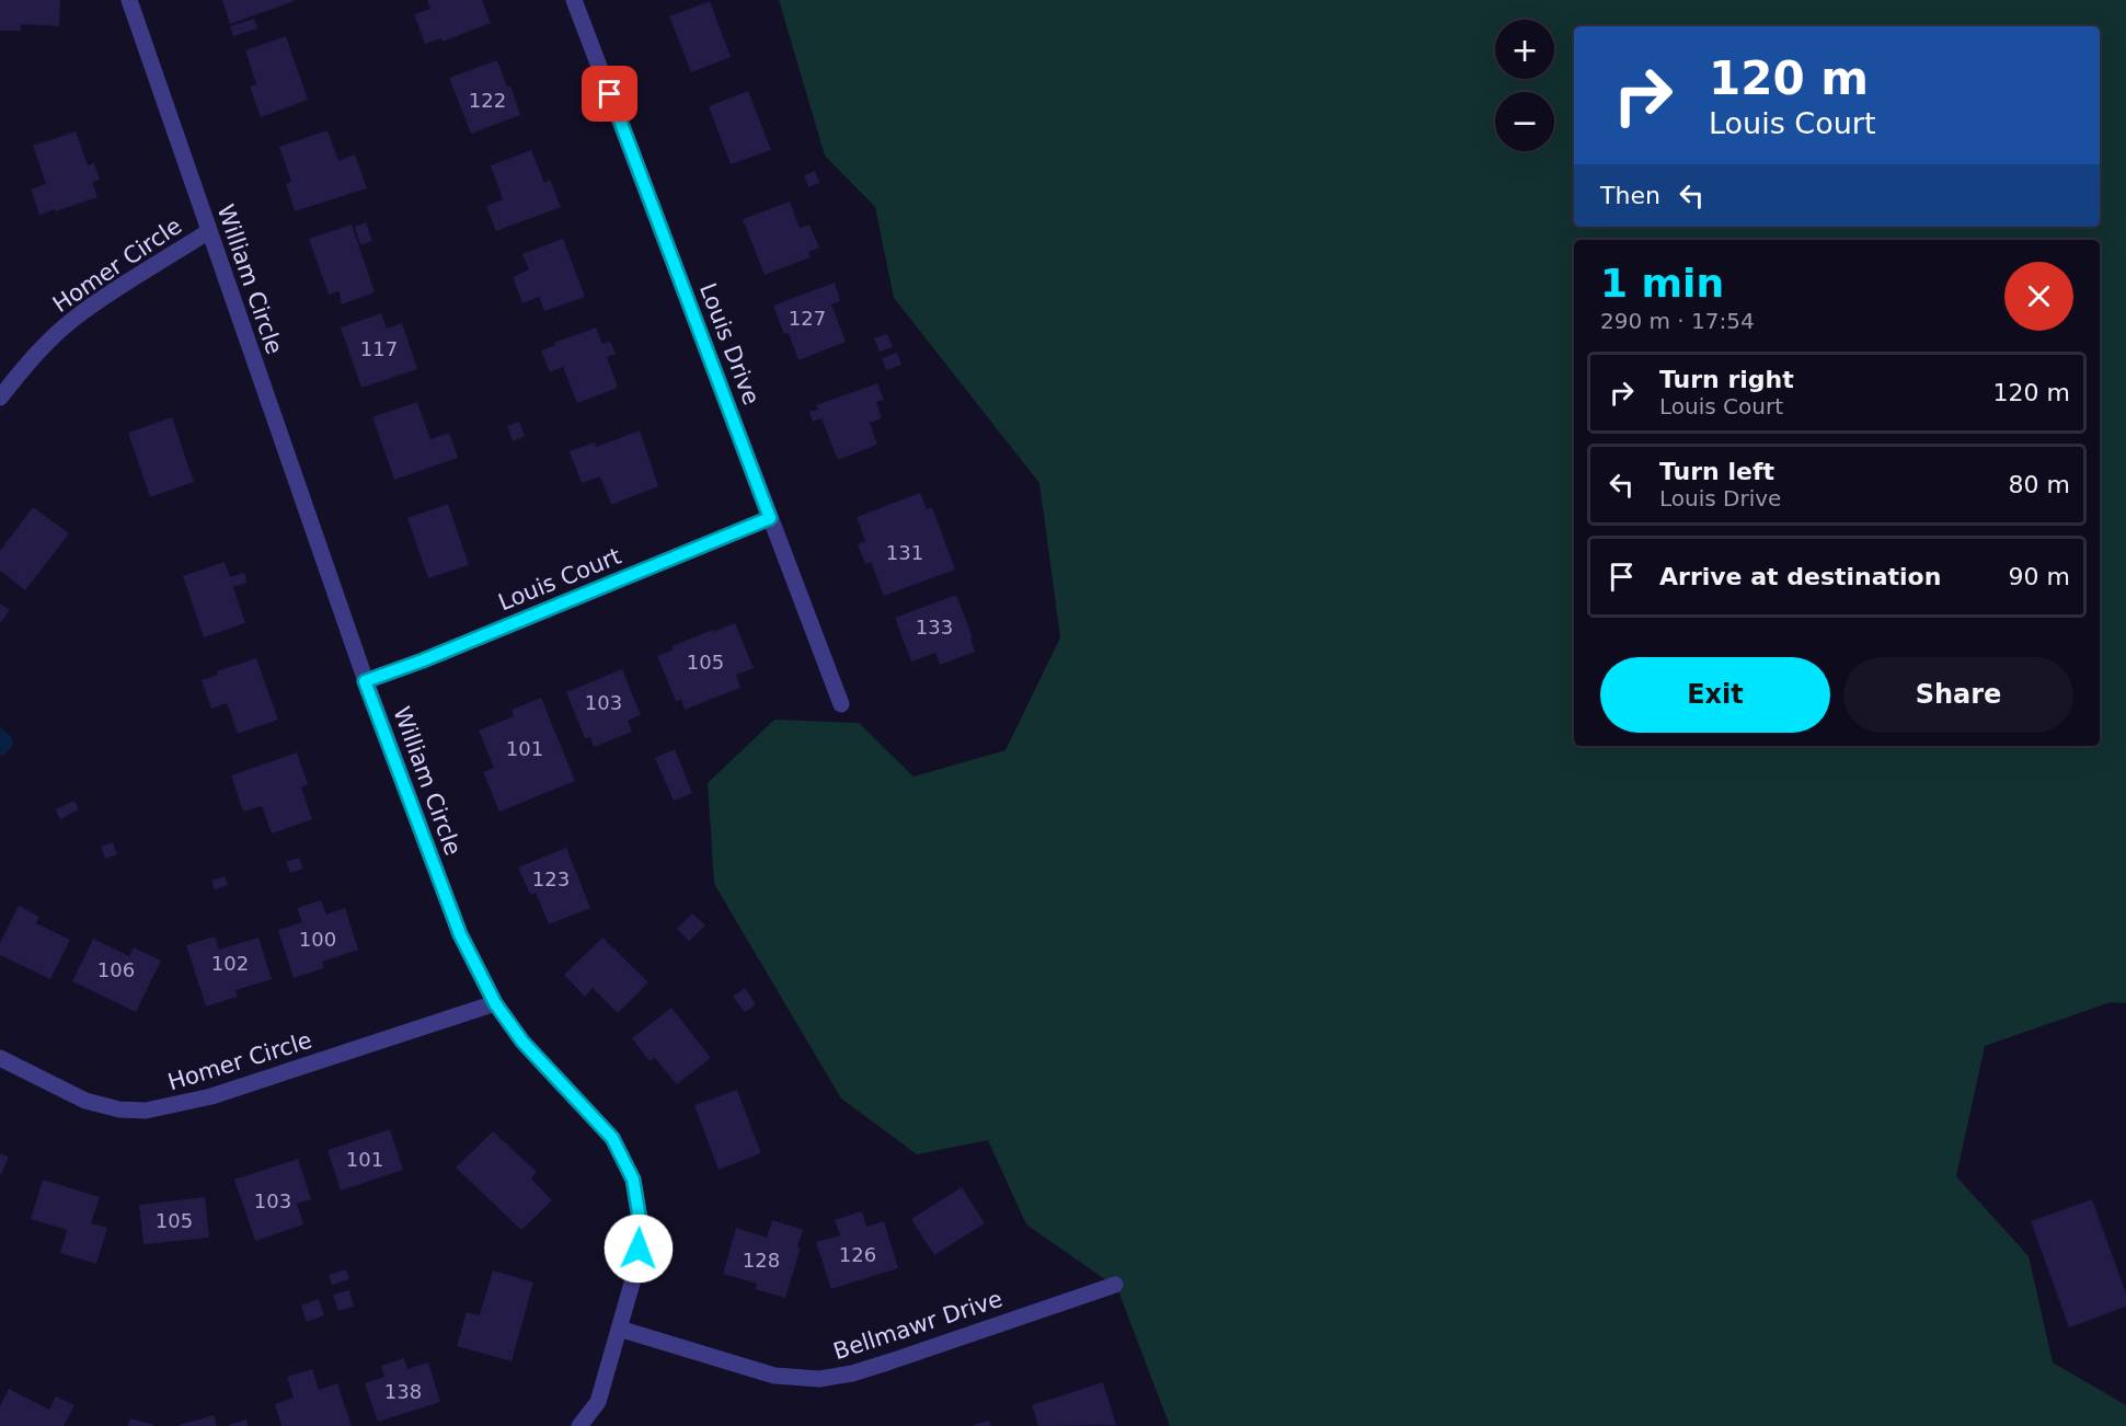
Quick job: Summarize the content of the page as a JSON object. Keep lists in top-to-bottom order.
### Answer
{
  "streets": {
    "street": [
      "Homer Circle",
      "William Circle",
      "Louis Drive",
      "Louis Court",
      "Bellmawr Drive"
    ]
  },
  "crossings": [
    ["Homer Circle", "William Circle"],
    ["William Circle", "Louis Court"],
    ["William Circle", "Bellmawr Drive"],
    ["Louis Drive", "Louis Court"]
  ],
  "house_numbers": [
    "122",
    "127",
    "117",
    "131",
    "133",
    "105",
    "103",
    "101",
    "123",
    "100",
    "102",
    "106",
    "101",
    "103",
    "105",
    "126",
    "128",
    "138"
  ],
  "page": {
    "map_buttons": ["+", "−"],
    "turn": ["120 m", "Louis Court"],
    "then": "Then",
    "heading": ["1 min", "290 m · 17:54"],
    "list": [
      {
        "name": "Turn right",
        "note": "Louis Court",
        "value": "120 m"
      },
      {
        "name": "Turn left",
        "note": "Louis Drive",
        "value": "80 m"
      },
      {
        "name": "Arrive at destination",
        "value": "90 m"
      }
    ],
    "buttons": ["Exit", "Share"]
  }
}
